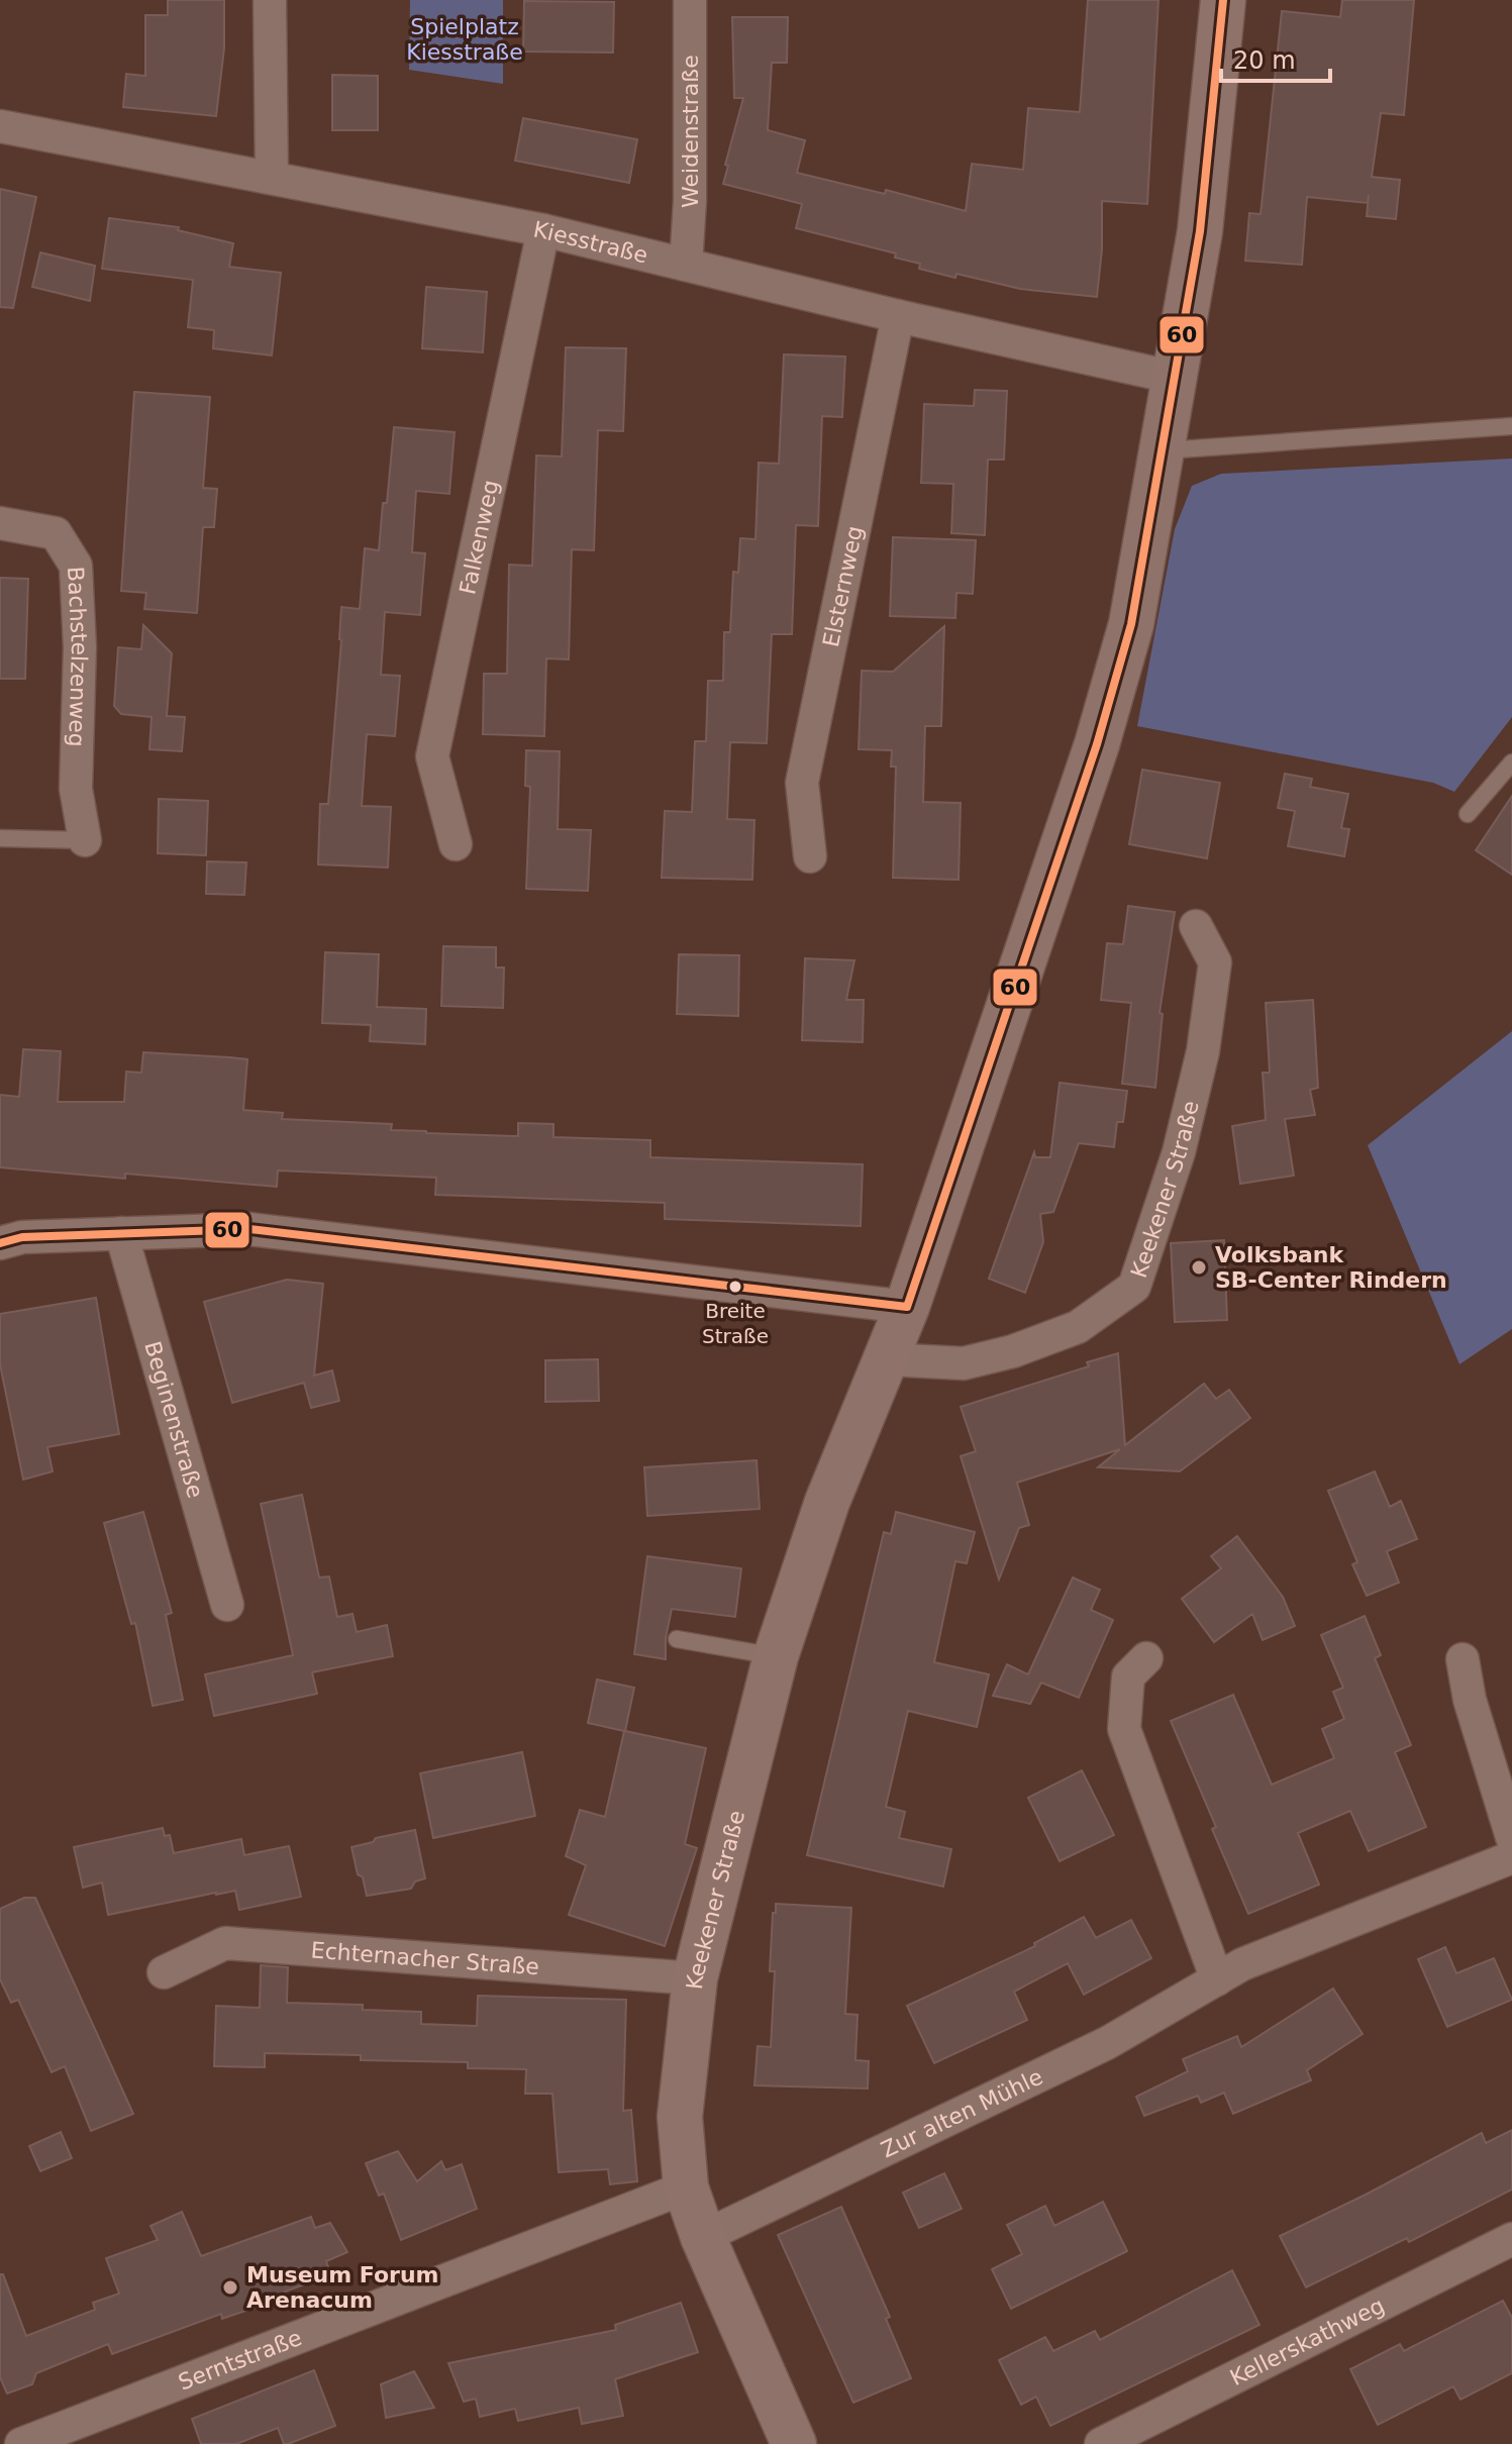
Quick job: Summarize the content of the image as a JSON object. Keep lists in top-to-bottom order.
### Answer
{
  "streets": {
    "main road": ["Keekener Straße"],
    "street": [
      "Weidenstraße",
      "Kiesstraße",
      "Falkenweg",
      "Elsternweg",
      "Bachstelzenweg",
      "Beginenstraße",
      "Echternacher Straße",
      "Zur alten Mühle",
      "Kellerskathweg",
      "Serntstraße"
    ]
  },
  "crossings": [
    ["Weidenstraße", "Kiesstraße"],
    ["Kiesstraße", "Falkenweg"],
    ["Kiesstraße", "Elsternweg"],
    ["Kiesstraße", "Keekener Straße"],
    ["Keekener Straße", "Echternacher Straße"],
    ["Keekener Straße", "Zur alten Mühle"],
    ["Keekener Straße", "Serntstraße"]
  ],
  "parks": ["Spielplatz Kiesstraße"],
  "places": ["Volksbank SB-Center Rindern", "Breite Straße", "Museum Forum Arenacum"],
  "lines": ["transit line 60"],
  "scale_bar": "20 m"
}
